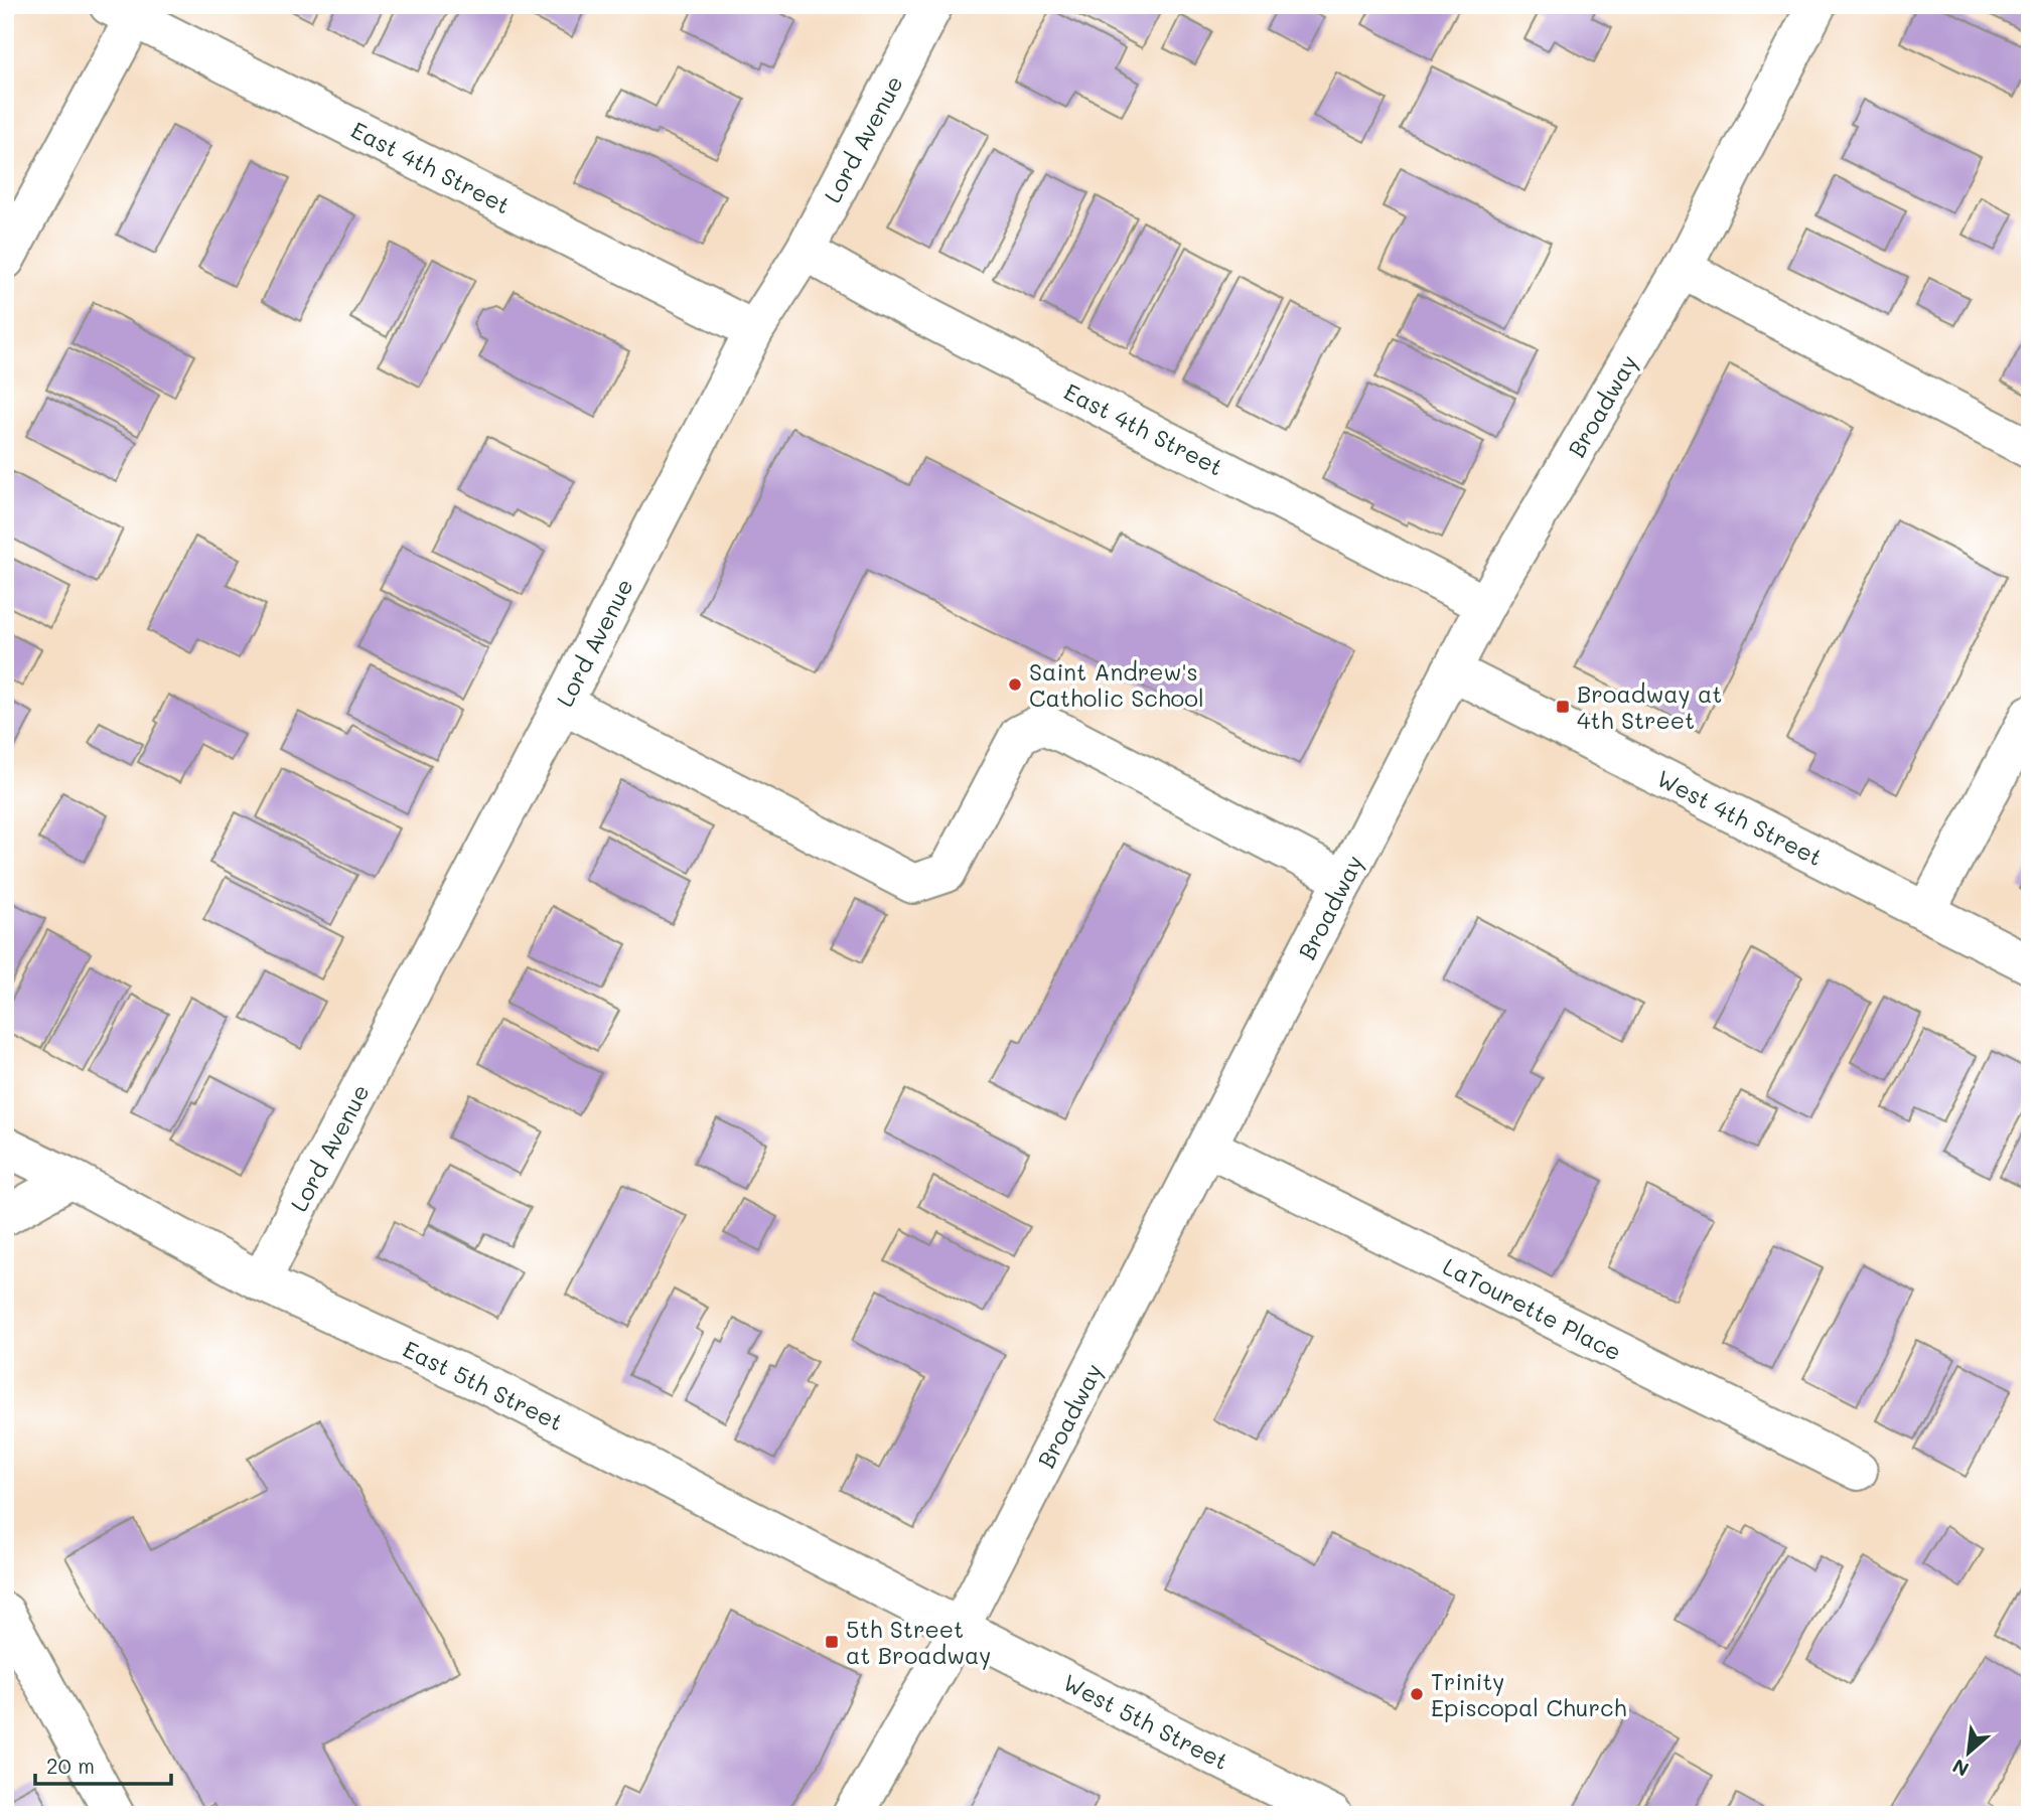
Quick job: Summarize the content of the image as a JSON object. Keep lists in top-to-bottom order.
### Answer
{
  "streets": {
    "street": [
      "Lord Avenue",
      "East 4th Street",
      "Broadway",
      "West 4th Street",
      "LaTourette Place",
      "East 5th Street",
      "West 5th Street"
    ]
  },
  "crossings": [
    ["Lord Avenue", "East 4th Street"],
    ["Lord Avenue", "East 5th Street"],
    ["East 4th Street", "Broadway"],
    ["Broadway", "West 4th Street"],
    ["Broadway", "LaTourette Place"],
    ["Broadway", "East 5th Street"],
    ["Broadway", "West 5th Street"],
    ["East 5th Street", "West 5th Street"]
  ],
  "places": {
    "other": ["Saint Andrew's Catholic School", "Trinity Episcopal Church"],
    "transit": ["Broadway at 4th Street", "5th Street at Broadway"]
  },
  "scale_bar": "20 m",
  "north": "bottom left"
}
